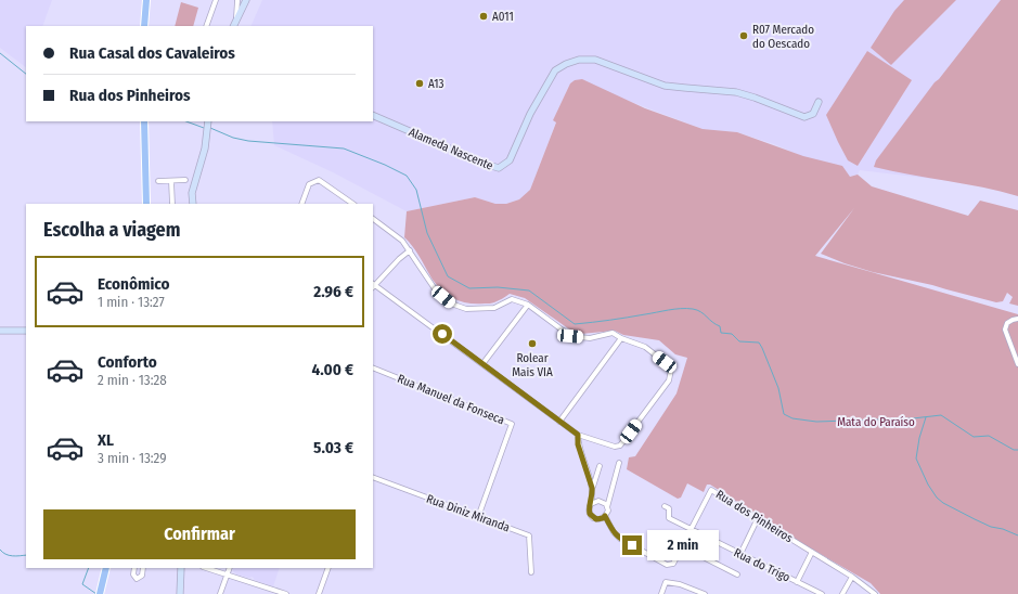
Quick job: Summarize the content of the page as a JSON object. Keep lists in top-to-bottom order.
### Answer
{
  "streets": {
    "street": [
      "Alameda Nascente",
      "Rua Manuel da Fonseca",
      "Rua Diniz Miranda",
      "Rua dos Pinheiros",
      "Rua do Trigo"
    ]
  },
  "crossings": [
    ["Rua Manuel da Fonseca", "Rua Diniz Miranda"],
    ["Rua dos Pinheiros", "Rua do Trigo"]
  ],
  "parks": ["Mata do Paraíso"],
  "places": [
    "A011",
    "R07 Mercado do Oescado",
    "A13",
    "Rolear Mais VIA"
  ],
  "page": {
    "banner": ["Rua Casal dos Cavaleiros", "Rua dos Pinheiros"],
    "heading": "Escolha a viagem",
    "list": [
      {
        "name": "Econômico",
        "note": "1 min · 13:27",
        "value": "2.96 €"
      },
      {
        "name": "Conforto",
        "note": "2 min · 13:28",
        "value": "4.00 €"
      },
      {
        "name": "XL",
        "note": "3 min · 13:29",
        "value": "5.03 €"
      }
    ],
    "buttons": "Confirmar",
    "bubble": "2 min"
  }
}
